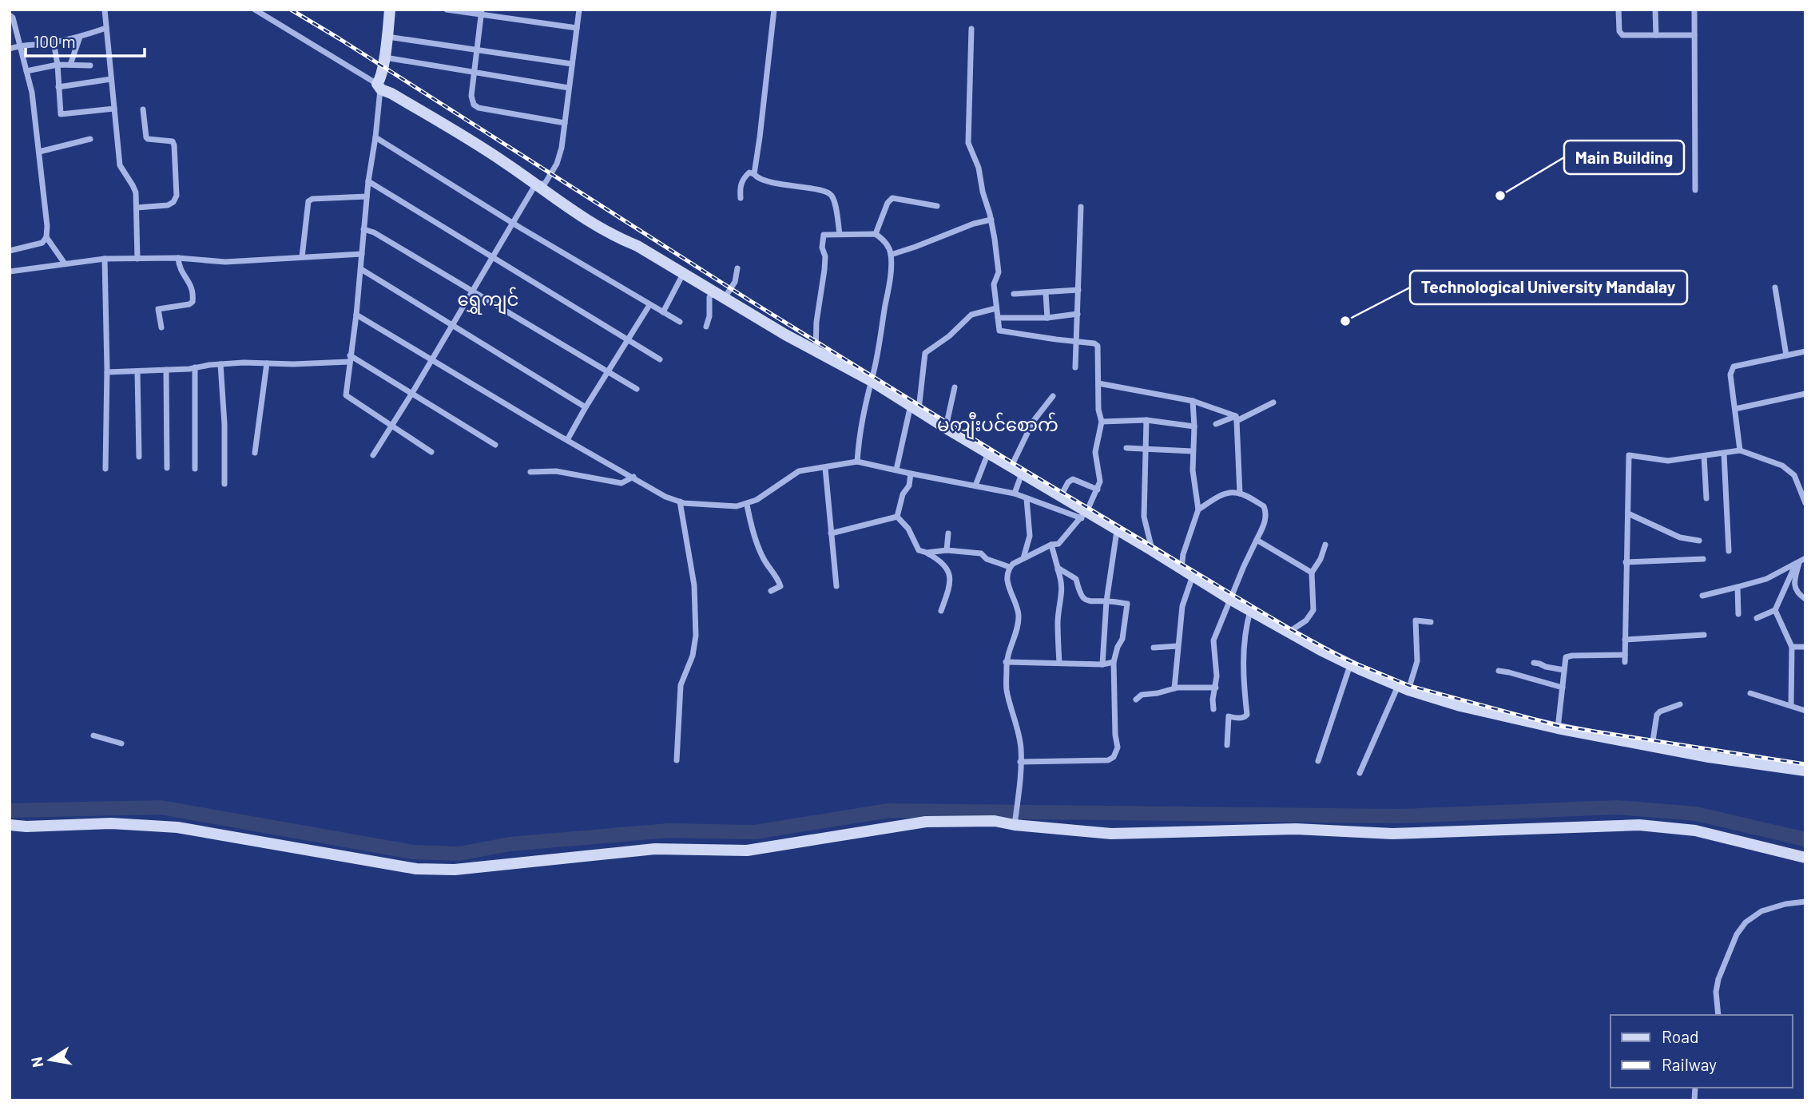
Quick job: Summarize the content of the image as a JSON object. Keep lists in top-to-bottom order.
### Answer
{
  "districts": ["ရွှေကျင်", "မကျီးပင်စောက်"],
  "places": ["Main Building", "Technological University Mandalay"],
  "legend": ["Road", "Railway"],
  "scale_bar": "100 m",
  "north": "left"
}
